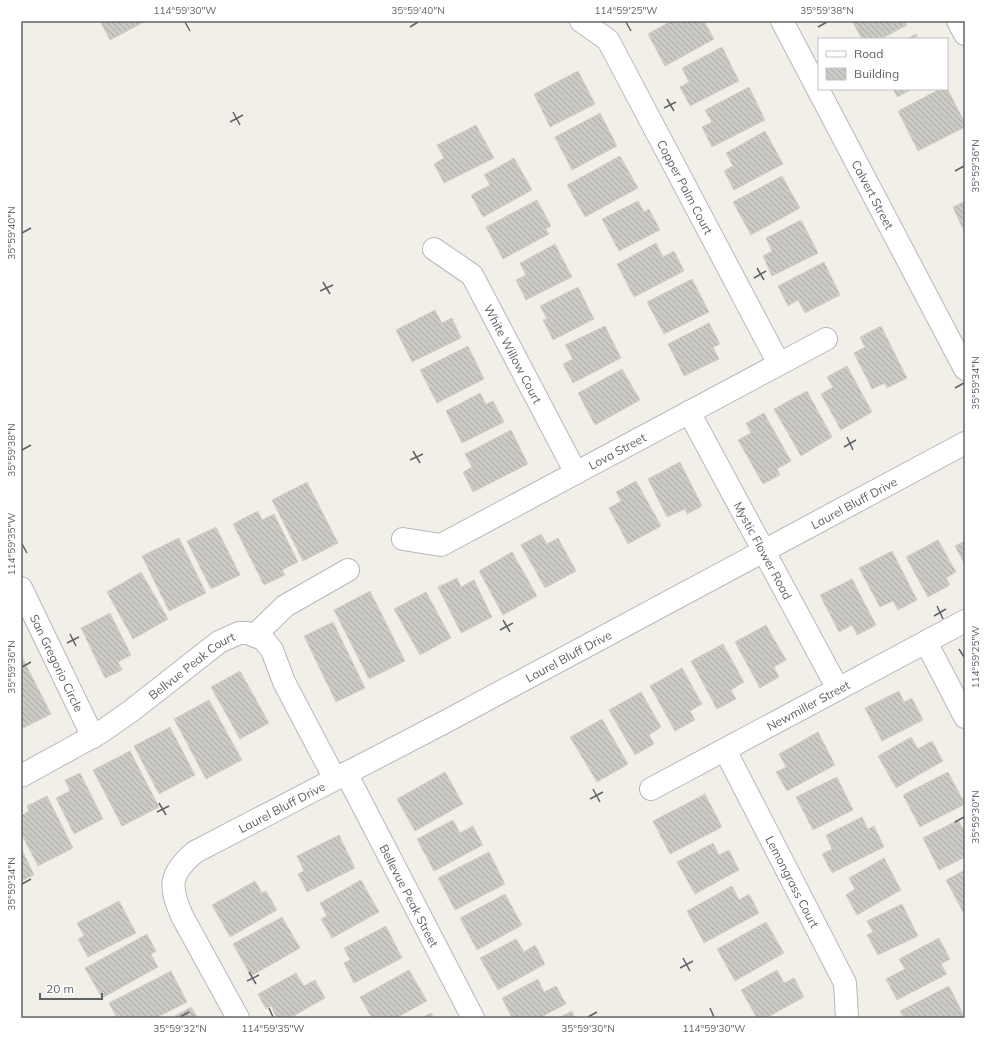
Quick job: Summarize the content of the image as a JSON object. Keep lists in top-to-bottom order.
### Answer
{
  "streets": {
    "street": [
      "Copper Palm Court",
      "Calvert Street",
      "White Willow Court",
      "Lova Street",
      "Laurel Bluff Drive",
      "Mystic Flower Road",
      "San Gregorio Circle",
      "Bellvue Peak Court",
      "Newmiller Street",
      "Lemongrass Court",
      "Bellevue Peak Street"
    ]
  },
  "crossings": [
    ["Copper Palm Court", "Lova Street"],
    ["White Willow Court", "Lova Street"],
    ["Lova Street", "Mystic Flower Road"],
    ["Laurel Bluff Drive", "Mystic Flower Road"],
    ["Laurel Bluff Drive", "Bellvue Peak Court"],
    ["Laurel Bluff Drive", "Bellevue Peak Street"],
    ["Mystic Flower Road", "Newmiller Street"],
    ["San Gregorio Circle", "Bellvue Peak Court"],
    ["Bellvue Peak Court", "Bellevue Peak Street"],
    ["Newmiller Street", "Lemongrass Court"]
  ],
  "legend": ["Road", "Building"],
  "scale_bar": "20 m",
  "coordinates": [
    "114°59'30\"W",
    "35°59'40\"N",
    "114°59'25\"W",
    "35°59'38\"N",
    "35°59'36\"N",
    "35°59'34\"N",
    "114°59'35\"W",
    "35°59'30\"N",
    "35°59'32\"N"
  ]
}
